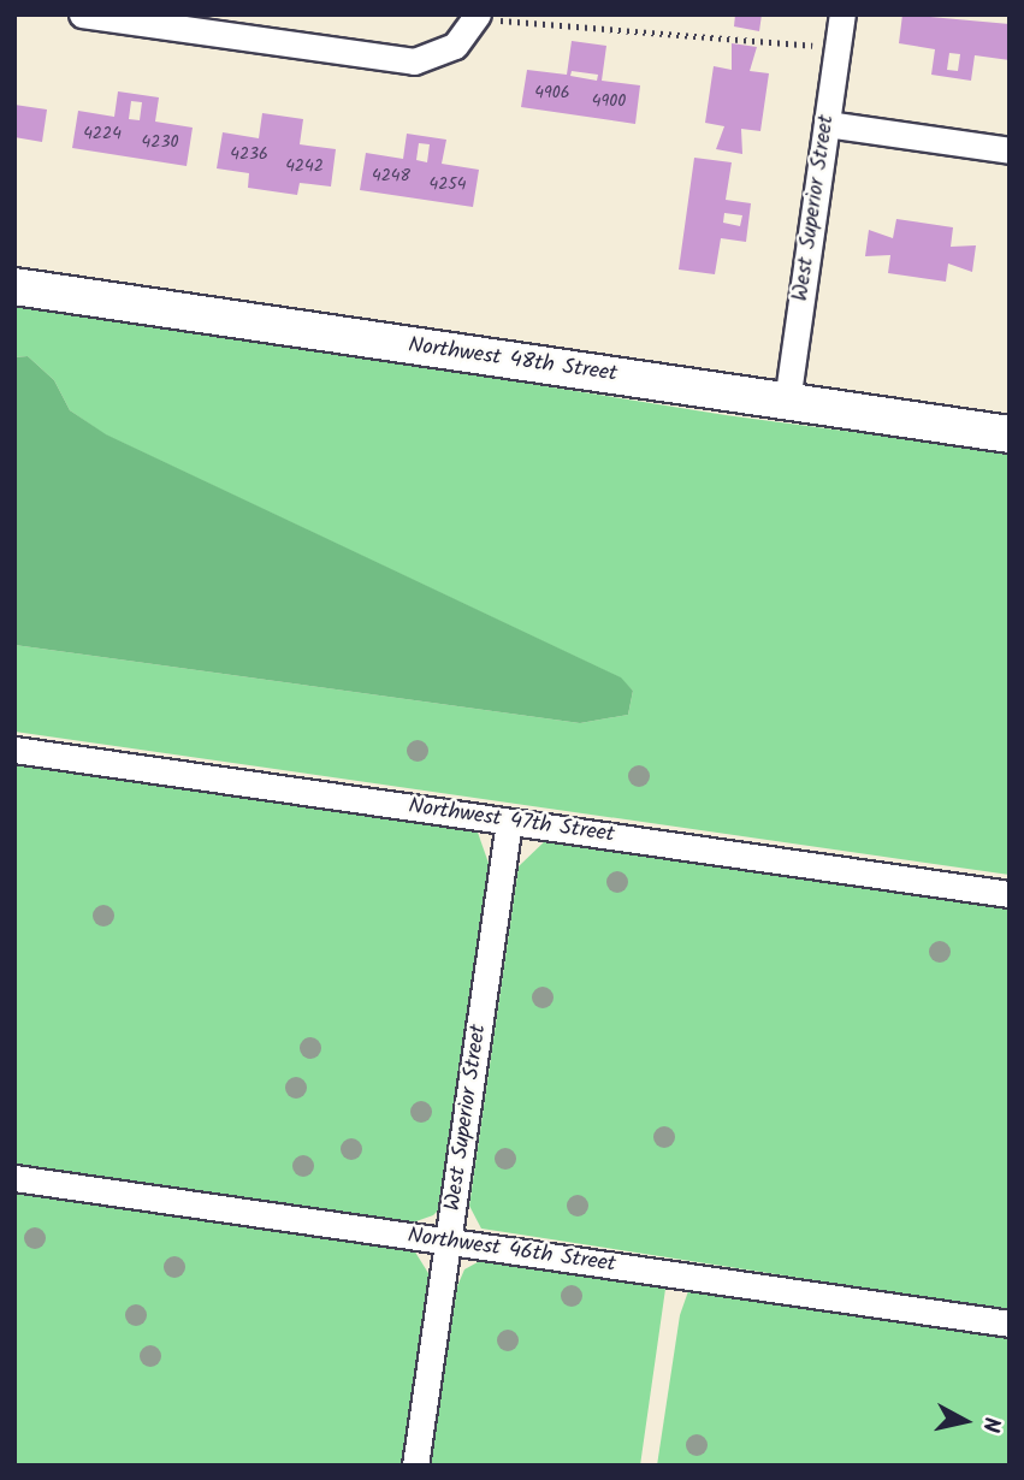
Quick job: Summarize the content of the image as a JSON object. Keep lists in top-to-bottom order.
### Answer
{
  "streets": {
    "main road": ["Northwest 48th Street"],
    "street": ["West Superior Street", "Northwest 47th Street", "Northwest 46th Street"]
  },
  "crossings": [
    ["West Superior Street", "Northwest 48th Street"],
    ["West Superior Street", "Northwest 47th Street"],
    ["West Superior Street", "Northwest 46th Street"]
  ],
  "house_numbers": [
    "4906",
    "4900",
    "4224",
    "4230",
    "4236",
    "4242",
    "4248",
    "4254"
  ],
  "north": "right"
}
